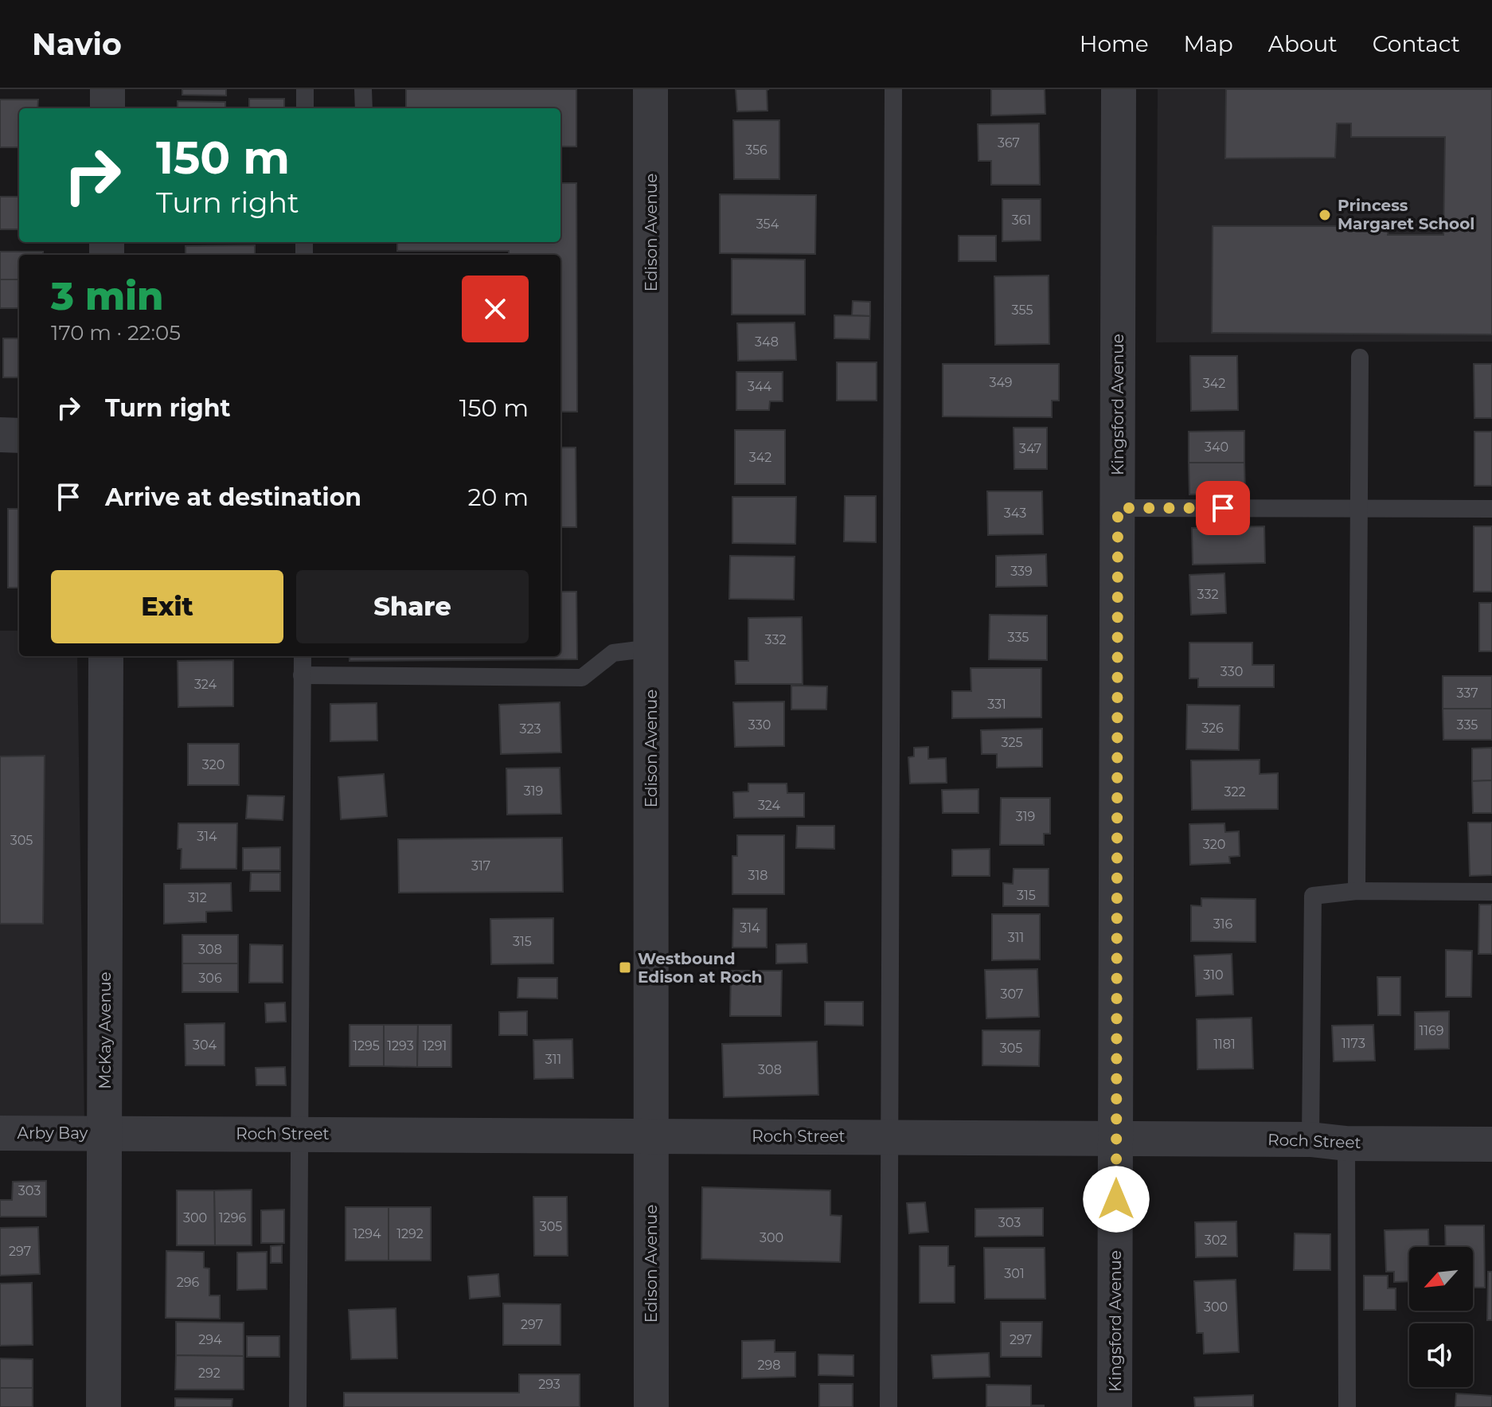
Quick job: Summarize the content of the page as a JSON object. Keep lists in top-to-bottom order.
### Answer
{
  "streets": {
    "street": [
      "Edison Avenue",
      "Kingsford Avenue",
      "McKay Avenue",
      "Arby Bay",
      "Roch Street"
    ]
  },
  "crossings": [
    ["Edison Avenue", "Roch Street"],
    ["Kingsford Avenue", "Roch Street"],
    ["McKay Avenue", "Arby Bay"],
    ["McKay Avenue", "Roch Street"],
    ["Arby Bay", "Roch Street"]
  ],
  "places": {
    "other": ["Princess Margaret School"],
    "transit": ["Westbound Edison at Roch"]
  },
  "house_numbers": [
    "367",
    "356",
    "361",
    "354",
    "355",
    "348",
    "349",
    "342",
    "344",
    "340",
    "347",
    "342",
    "343",
    "339",
    "332",
    "335",
    "332",
    "330",
    "324",
    "337",
    "331",
    "330",
    "335",
    "326",
    "323",
    "325",
    "320",
    "319",
    "322",
    "324",
    "319",
    "314",
    "305",
    "320",
    "317",
    "318",
    "315",
    "312",
    "316",
    "314",
    "311",
    "315",
    "308",
    "310",
    "306",
    "307",
    "1169",
    "1173",
    "1181",
    "304",
    "1295",
    "1293",
    "1291",
    "305",
    "311",
    "308",
    "303",
    "300",
    "1296",
    "303",
    "305",
    "1294",
    "1292",
    "300",
    "302",
    "297",
    "301",
    "296",
    "300",
    "297",
    "294",
    "297",
    "298",
    "292",
    "293"
  ],
  "north": "bottom left",
  "page": {
    "header": "Navio",
    "nav": [
      "Home",
      "Map",
      "About",
      "Contact"
    ],
    "turn": ["150 m", "Turn right"],
    "heading": ["3 min", "170 m · 22:05"],
    "list": [
      {
        "name": "Turn right",
        "value": "150 m"
      },
      {
        "name": "Arrive at destination",
        "value": "20 m"
      }
    ],
    "buttons": ["Exit", "Share"]
  }
}
